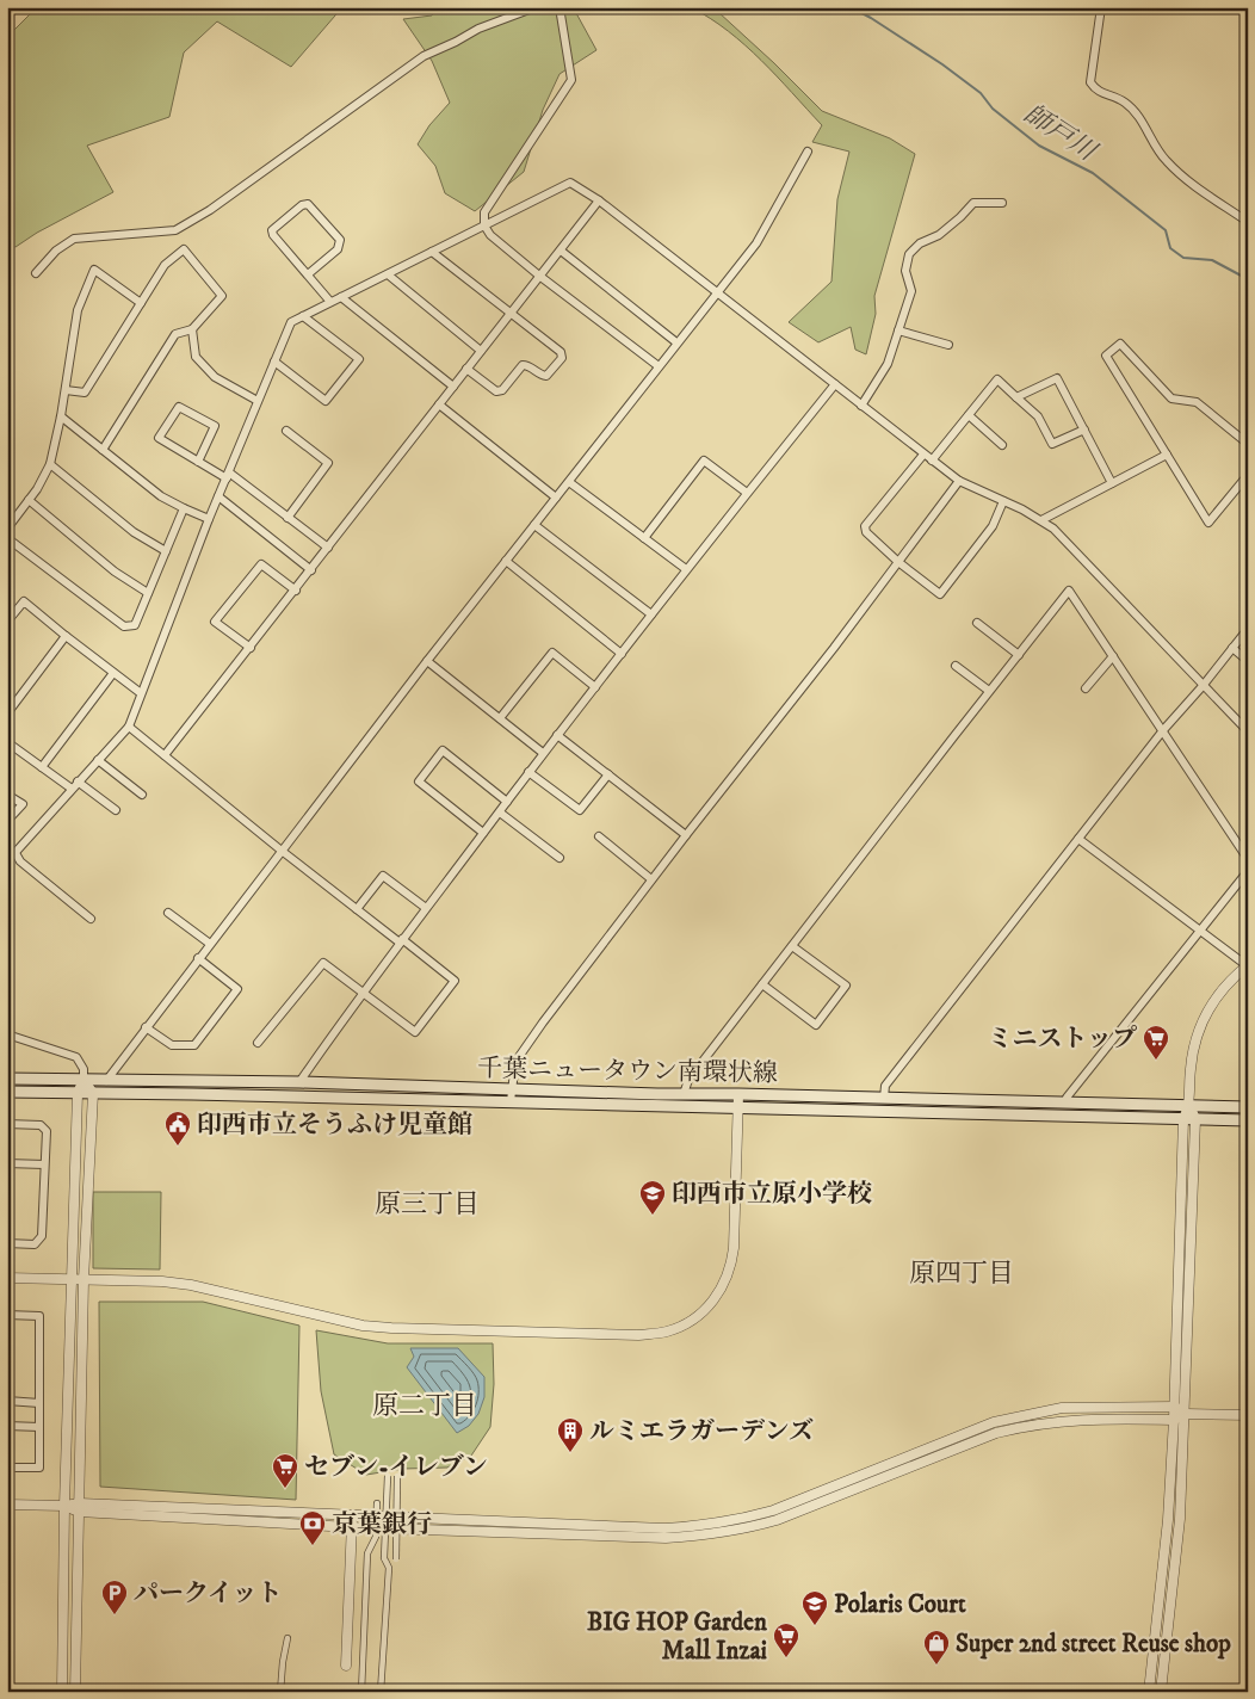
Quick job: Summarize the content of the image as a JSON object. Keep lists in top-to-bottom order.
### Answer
{
  "streets": {
    "main road": ["千葉ニュータウン南環状線"]
  },
  "districts": ["原三丁目", "原四丁目", "原二丁目"],
  "water": ["師戸川"],
  "places": {
    "supermarket": ["ミニストップ", "セブン-イレブン", "BIG HOP Garden Mall Inzai"],
    "public building": ["印西市立そうふけ児童館"],
    "school or university": ["印西市立原小学校", "Polaris Court"],
    "building": ["ルミエラガーデンズ"],
    "bank": ["京葉銀行"],
    "parking": ["パークイット"],
    "shop": ["Super 2nd street Reuse shop"]
  }
}
